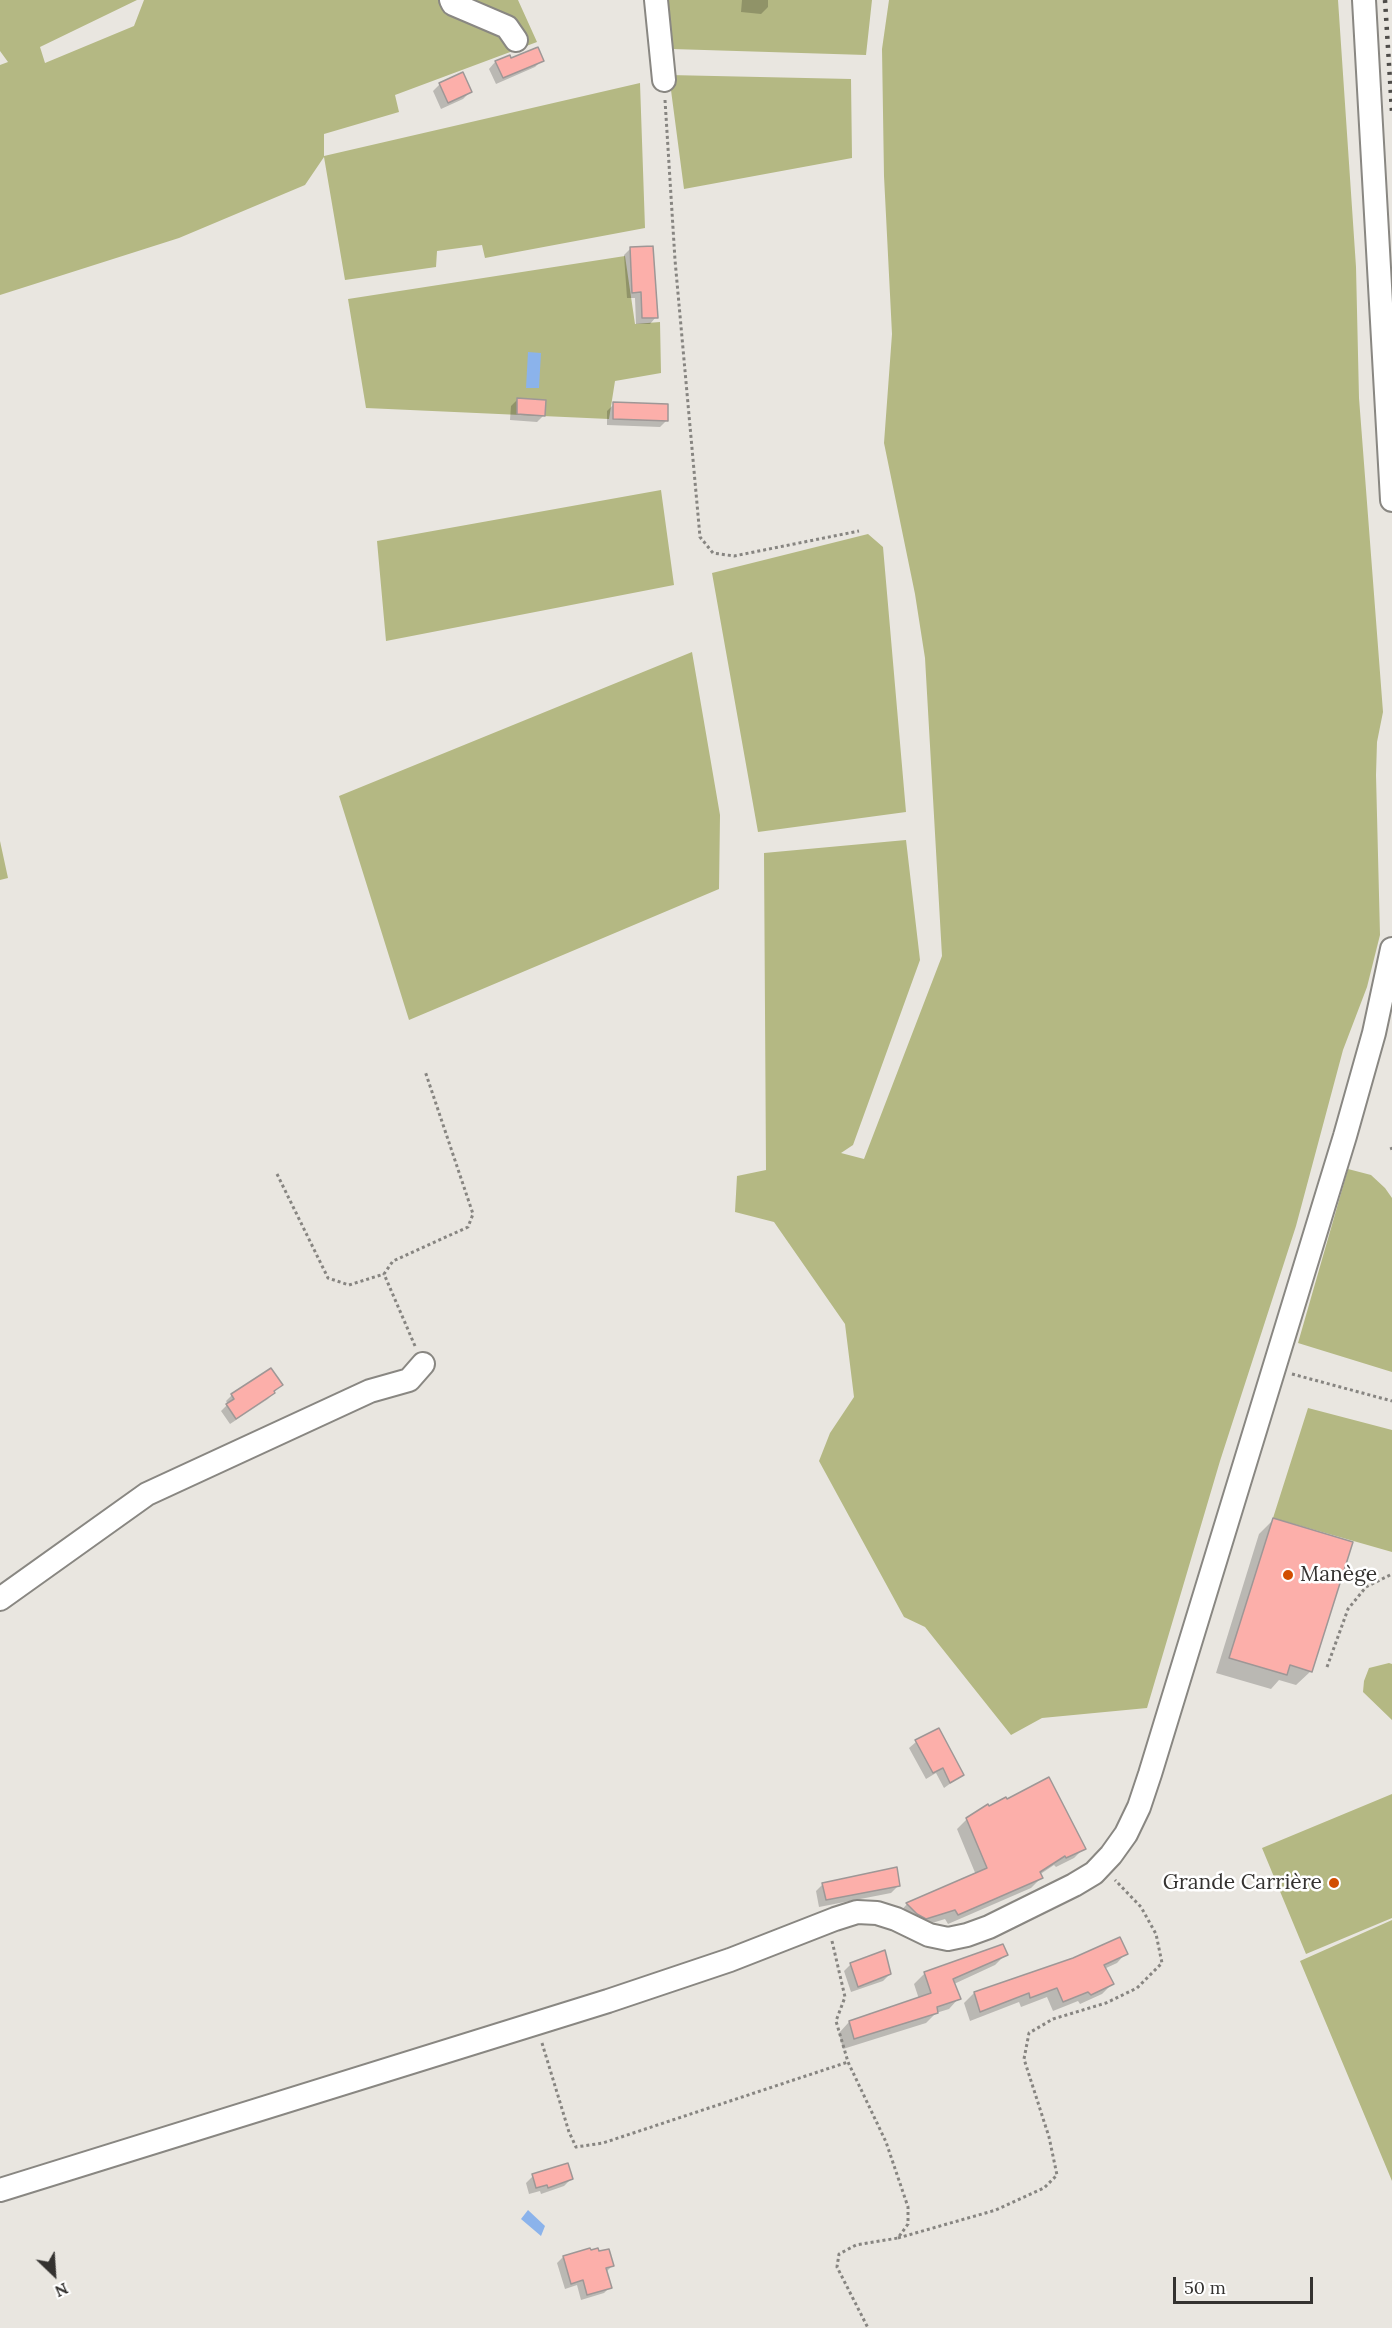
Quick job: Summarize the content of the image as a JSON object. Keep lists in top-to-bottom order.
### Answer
{
  "places": ["Manège", "Grande Carrière"],
  "scale_bar": "50 m",
  "north": "bottom right"
}
